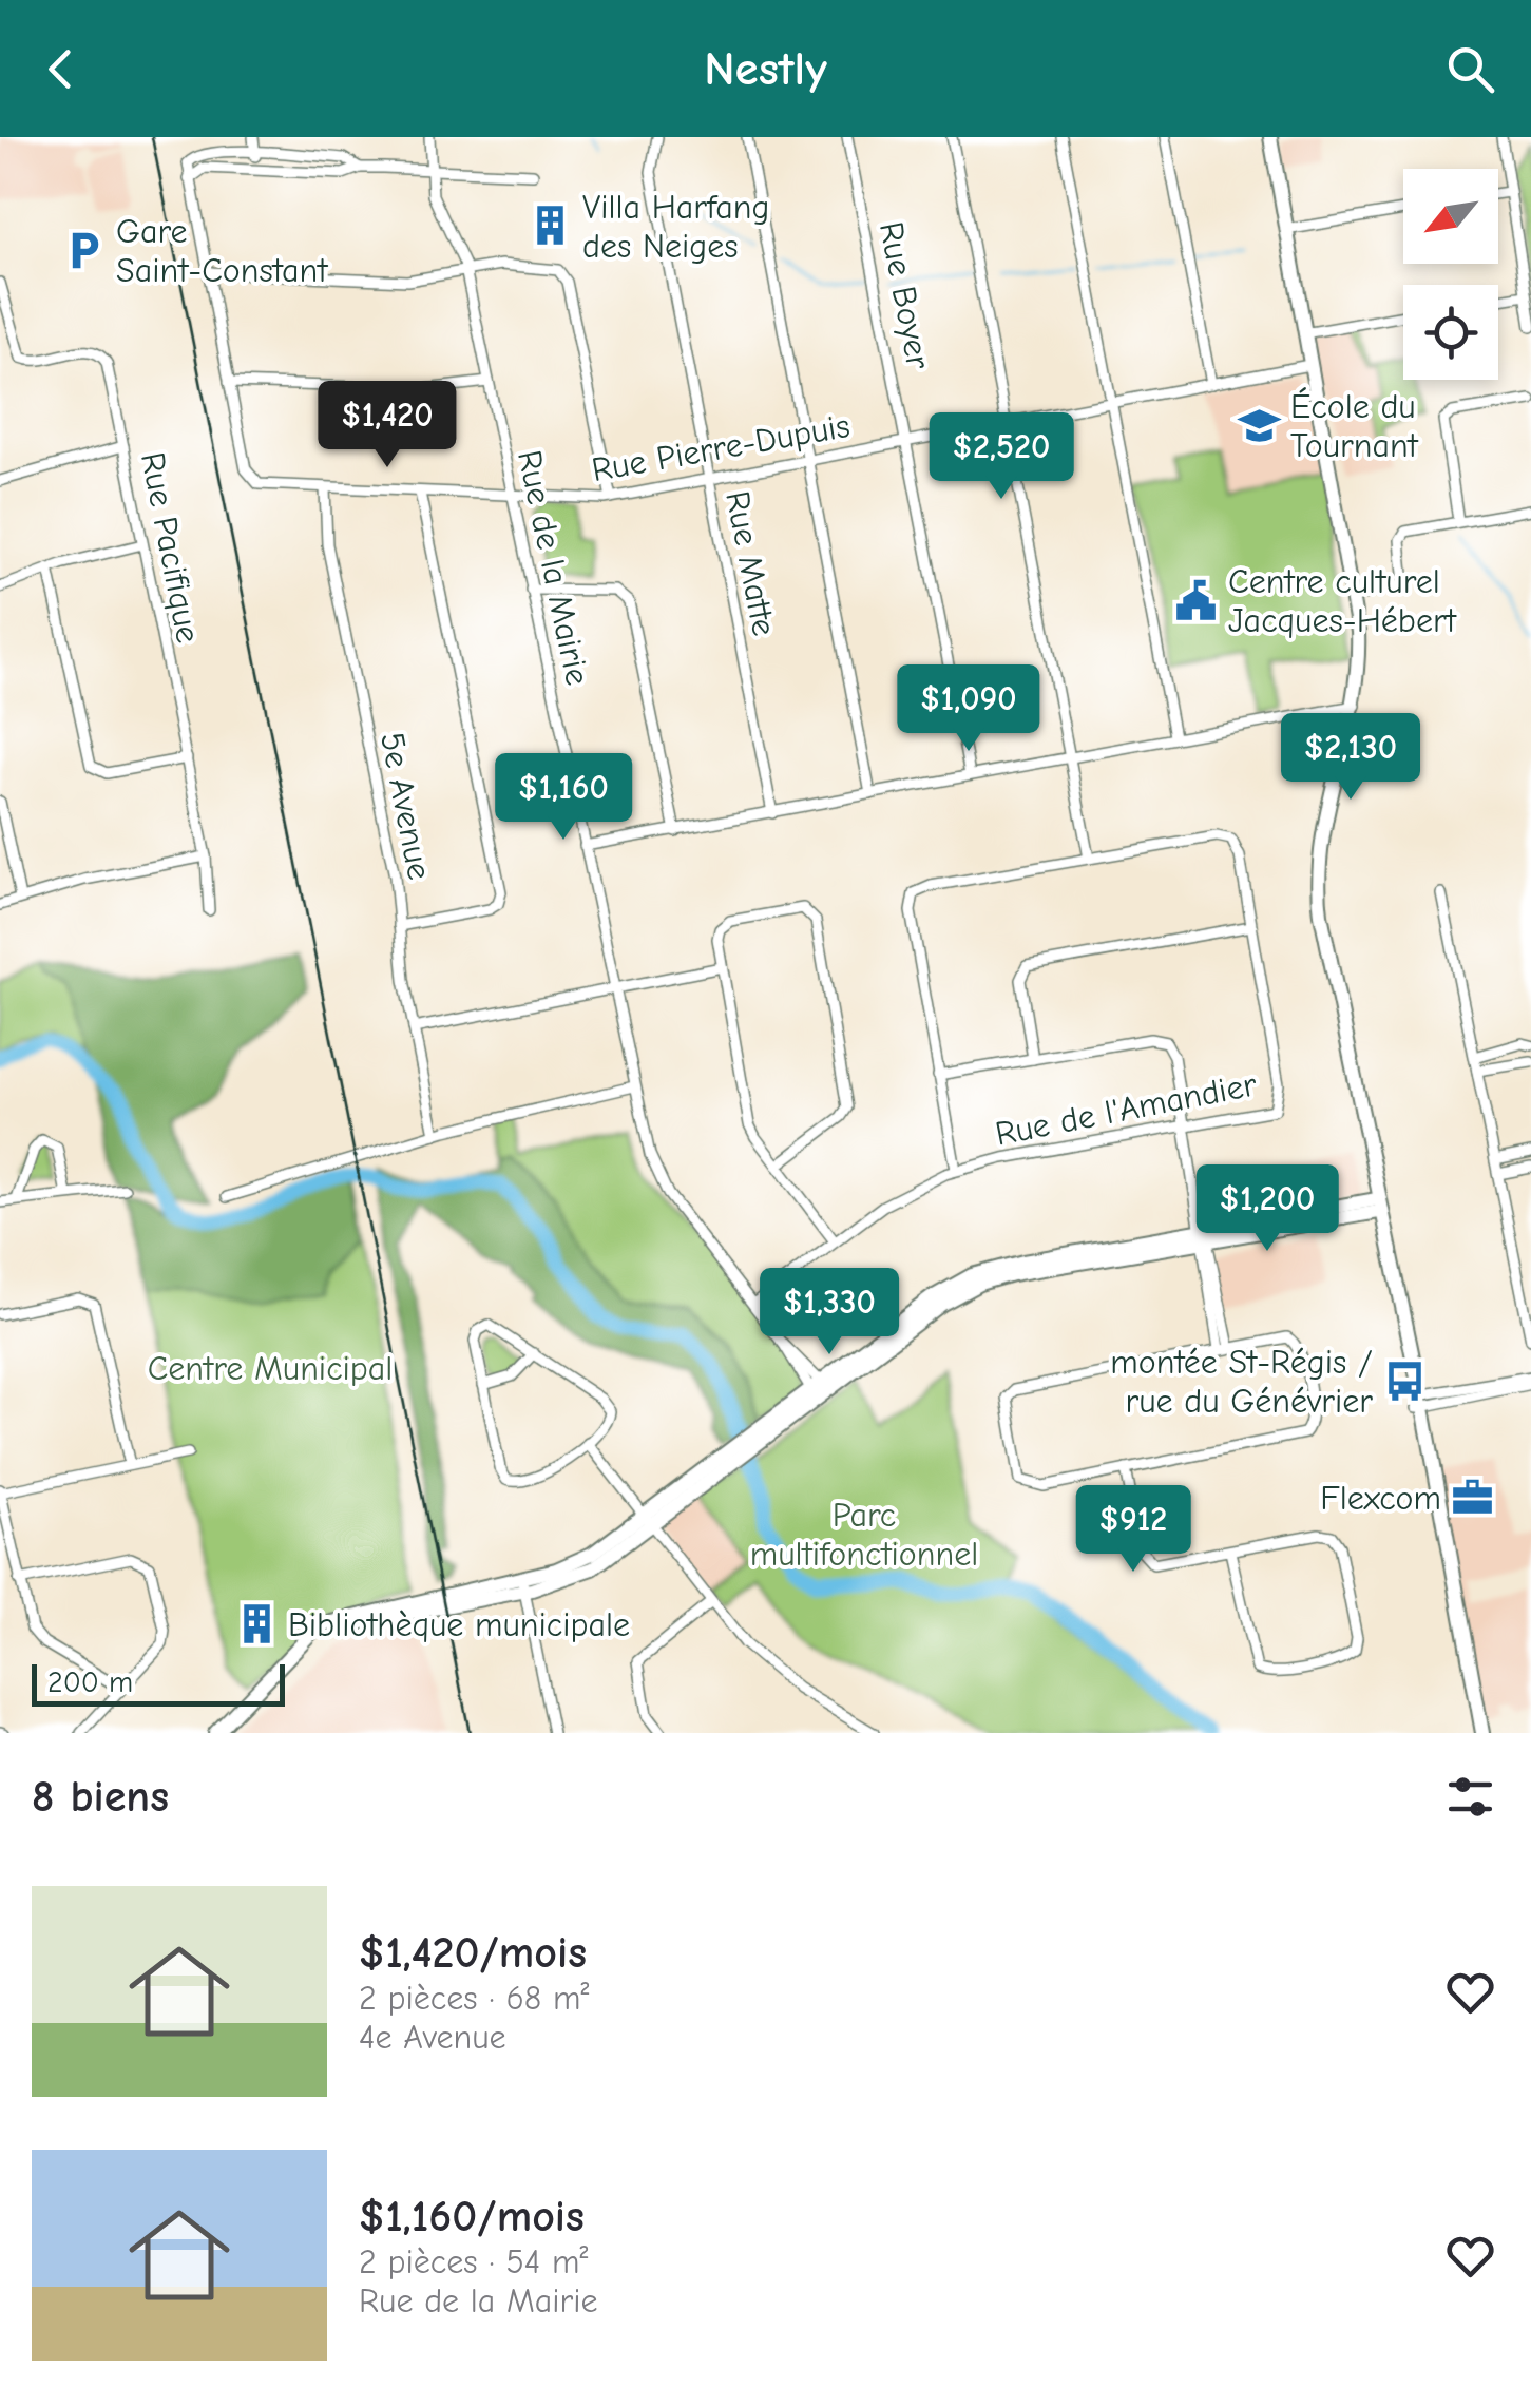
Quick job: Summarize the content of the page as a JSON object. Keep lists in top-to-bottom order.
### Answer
{
  "streets": {
    "street": [
      "Rue Boyer",
      "Rue Pierre-Dupuis",
      "Rue Pacifique",
      "Rue Matte",
      "Rue de la Mairie",
      "5e Avenue",
      "Rue de l'Amandier"
    ]
  },
  "crossings": [
    ["Rue Boyer", "Rue Pierre-Dupuis"],
    ["Rue Pierre-Dupuis", "Rue Matte"],
    ["Rue Pierre-Dupuis", "Rue de la Mairie"],
    ["Rue Pierre-Dupuis", "5e Avenue"],
    ["Rue de la Mairie", "Rue de l'Amandier"]
  ],
  "parks": ["Centre Municipal", "Parc multifonctionnel"],
  "places": {
    "building": ["Villa Harfang des Neiges", "Bibliothèque municipale"],
    "parking": ["Gare Saint-Constant"],
    "school or university": ["École du Tournant"],
    "public building": ["Centre culturel Jacques-Hébert"],
    "bus stop": ["montée St-Régis / rue du Génévrier"],
    "office": ["Flexcom"]
  },
  "scale_bar": "200 m",
  "north": "bottom left",
  "page": {
    "header": "Nestly",
    "price": [
      "$1,420",
      "$2,520",
      "$1,090",
      "$2,130",
      "$1,160",
      "$1,200",
      "$1,330",
      "$912"
    ],
    "scale": "200 m",
    "heading": "8 biens",
    "list": [
      {
        "name": "$1,420/mois",
        "note": "2 pièces · 68 m² · 4e Avenue"
      },
      {
        "name": "$1,160/mois",
        "note": "2 pièces · 54 m² · Rue de la Mairie"
      }
    ]
  }
}
